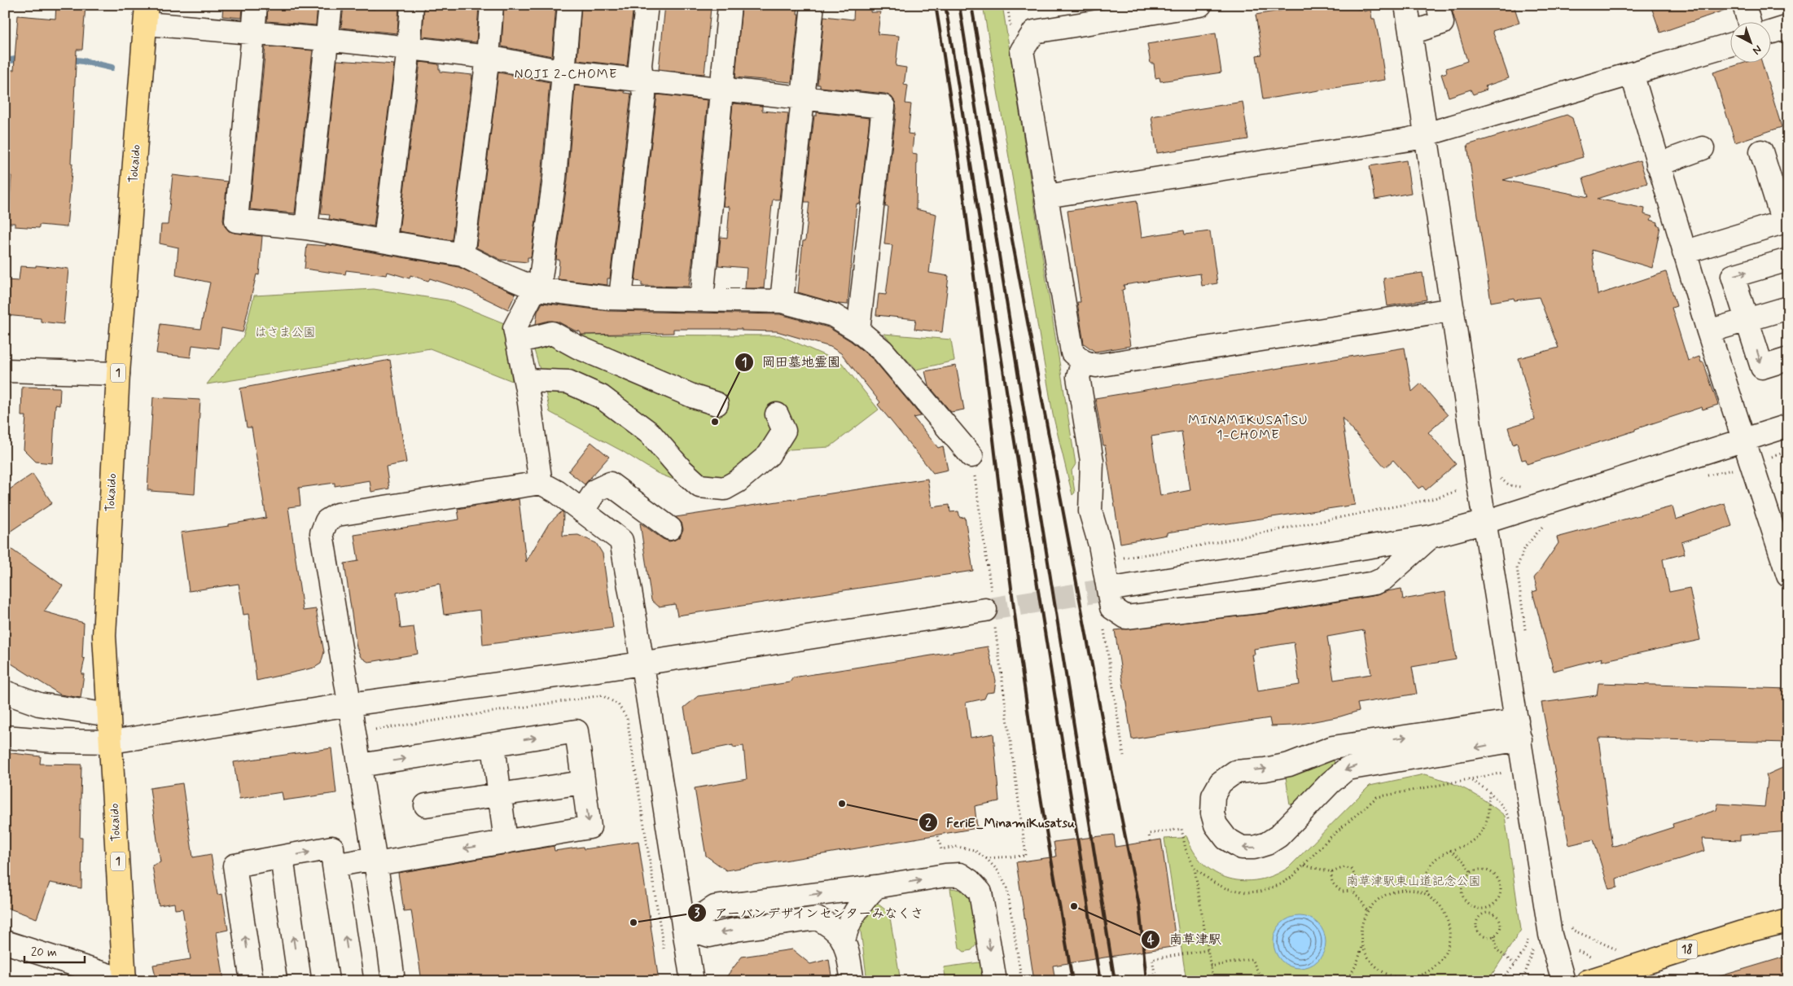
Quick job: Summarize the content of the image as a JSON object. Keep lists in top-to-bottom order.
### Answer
{
  "streets": {
    "main road": ["Tokaido", "1", "18"]
  },
  "districts": ["NOJI 2-CHOME", "MINAMIKUSATSU 1-CHOME"],
  "parks": ["はさま公園", "南草津駅東山道記念公園"],
  "places": [
    "岡田墓地霊園",
    "FeriE_MinamiKusatsu",
    "南草津駅",
    "アーバンデザインセンターみなくさ"
  ],
  "scale_bar": "20 m",
  "north": "bottom right"
}
